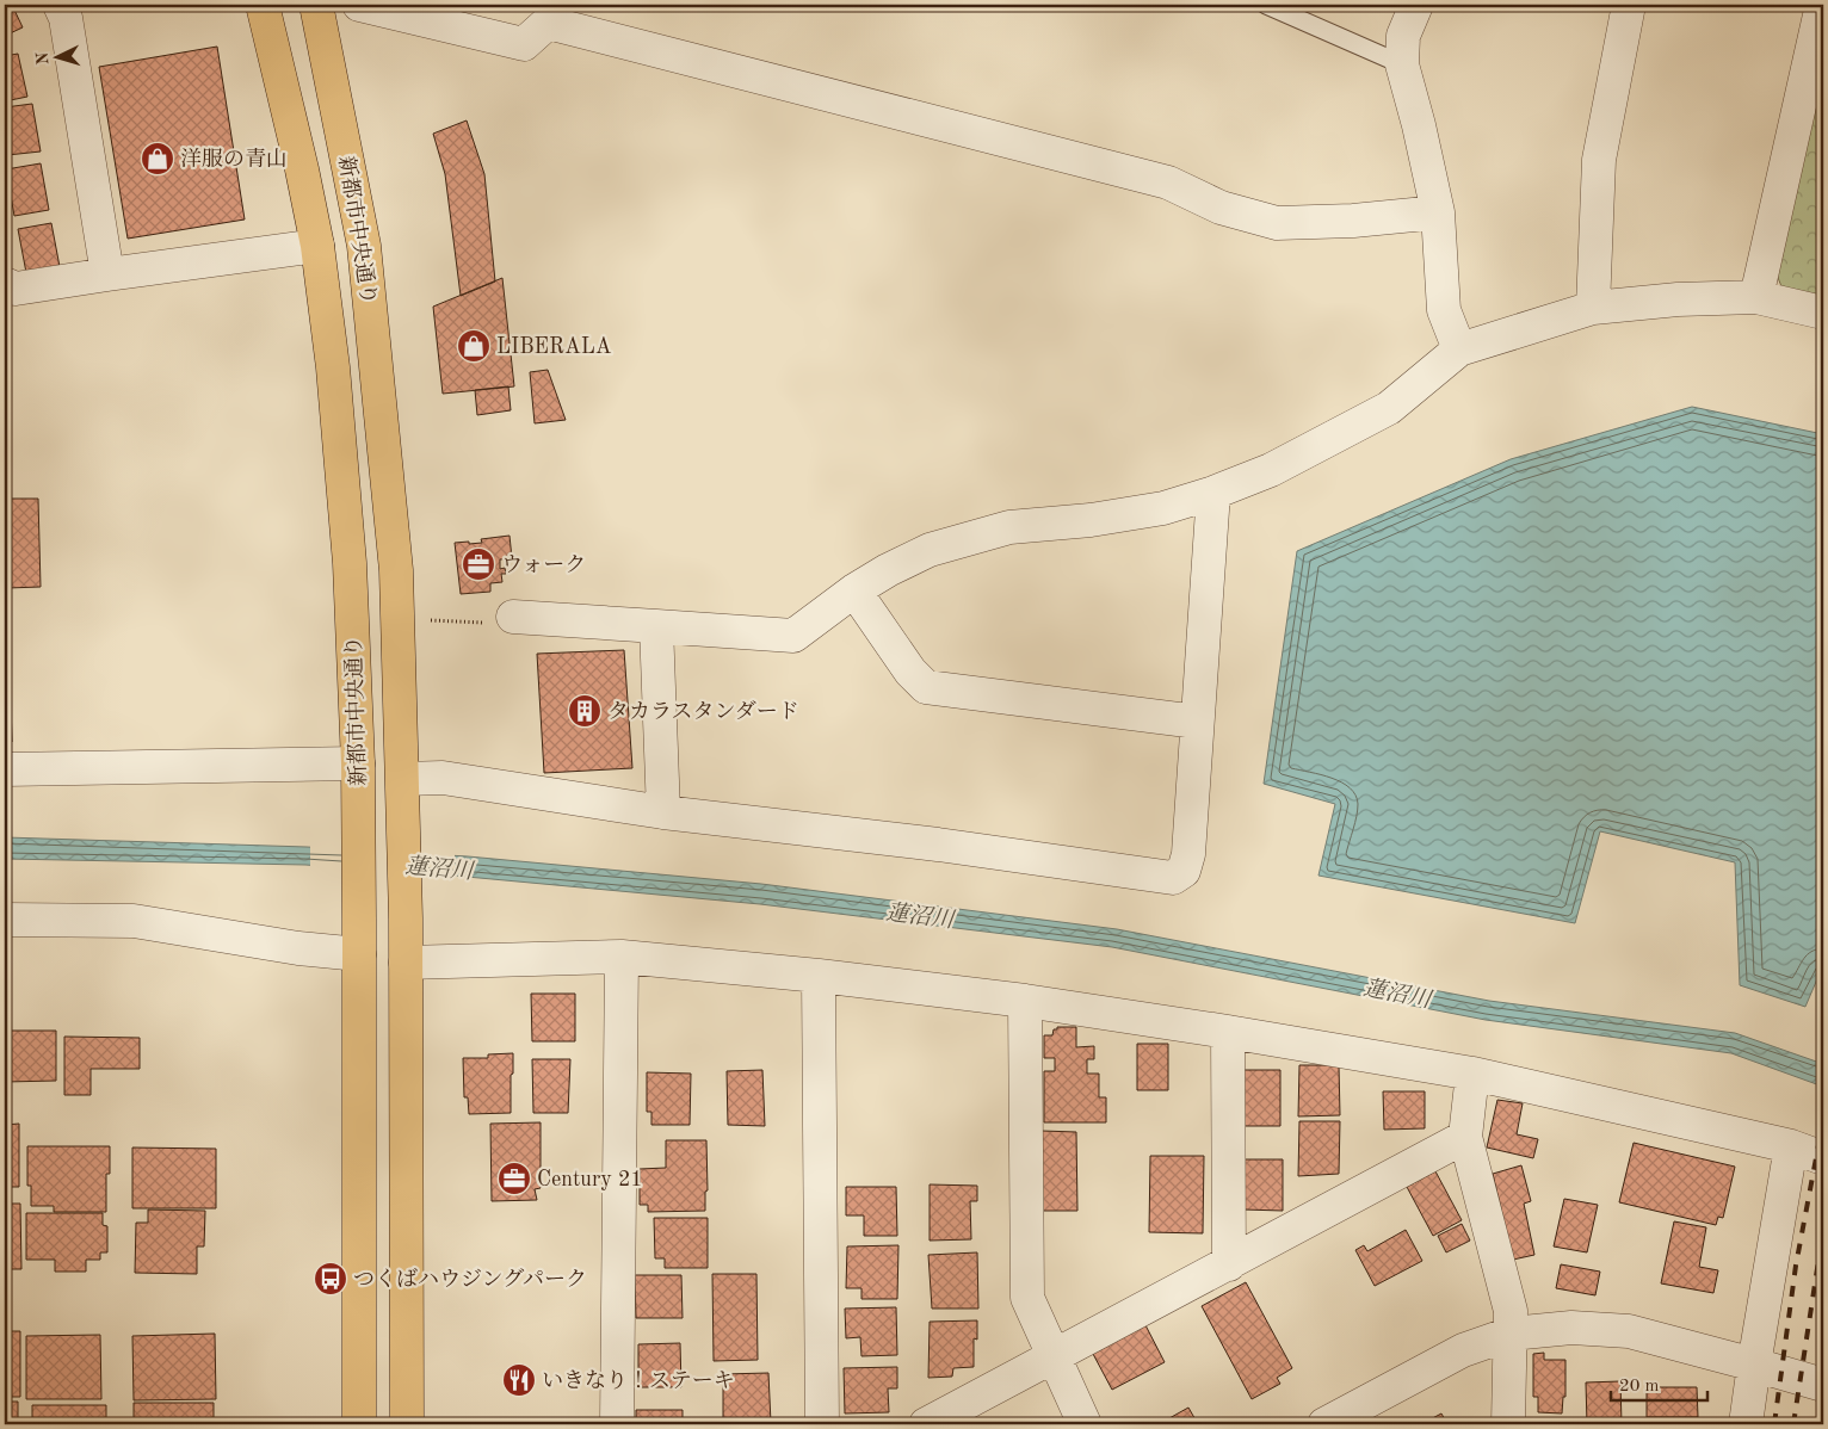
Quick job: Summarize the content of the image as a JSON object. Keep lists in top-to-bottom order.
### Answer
{
  "streets": {
    "main road": ["新都市中央通り"]
  },
  "water": ["蓮沼川"],
  "places": {
    "shop": ["洋服の青山", "LIBERALA"],
    "office": ["ウォーク", "Century 21"],
    "building": ["タカラスタンダード"],
    "bus stop": ["つくばハウジングパーク"],
    "restaurant": ["いきなり！ステーキ"]
  },
  "scale_bar": "20 m",
  "north": "left"
}
